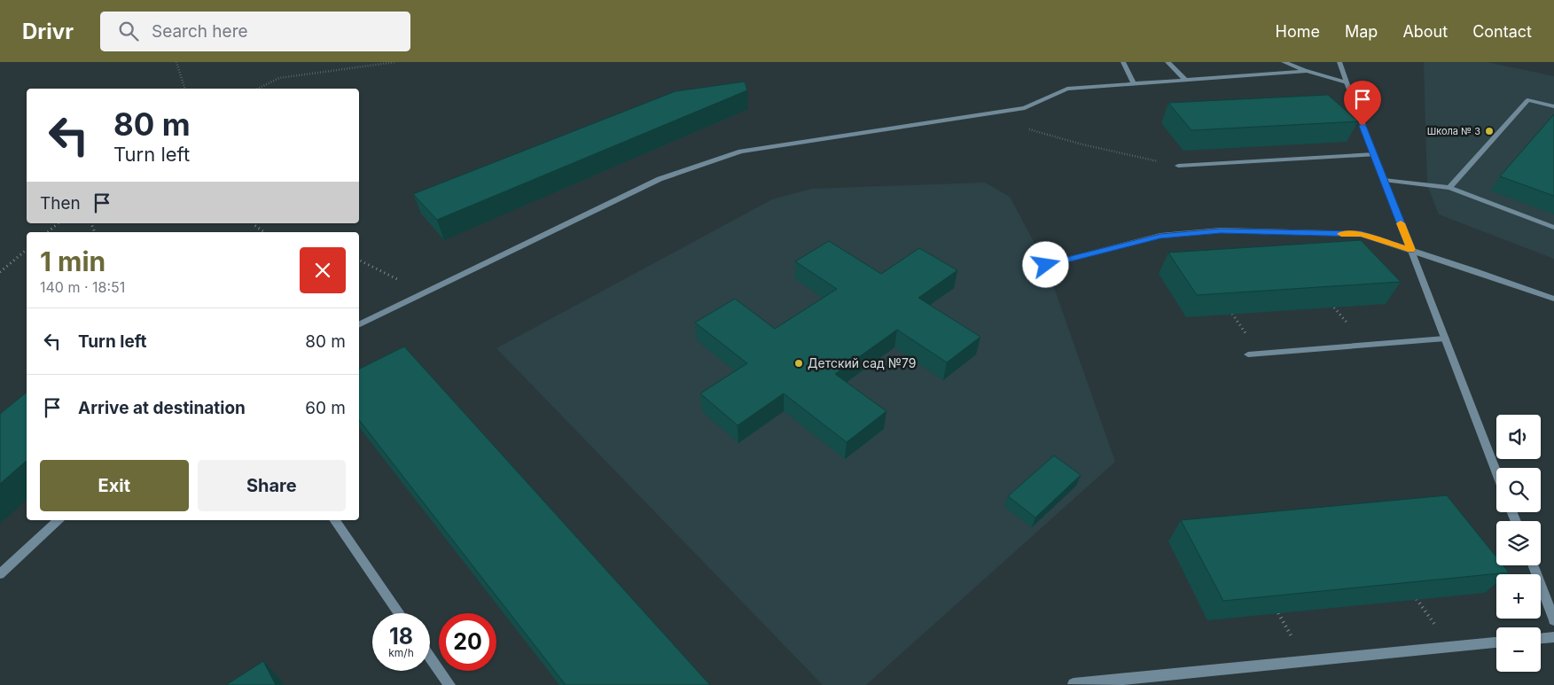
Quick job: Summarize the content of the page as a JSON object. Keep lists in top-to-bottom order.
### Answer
{
  "places": ["Школа № 3", "Детский сад №79"],
  "page": {
    "header": "Drivr",
    "search": "Search here",
    "nav": [
      "Home",
      "Map",
      "About",
      "Contact"
    ],
    "turn": ["80 m", "Turn left"],
    "then": "Then",
    "heading": ["1 min", "140 m · 18:51"],
    "list": [
      {
        "name": "Turn left",
        "value": "80 m"
      },
      {
        "name": "Arrive at destination",
        "value": "60 m"
      }
    ],
    "map_buttons": ["+", "−"],
    "buttons": ["Exit", "Share"],
    "speed": "18 km/h",
    "limit": "20"
  }
}
